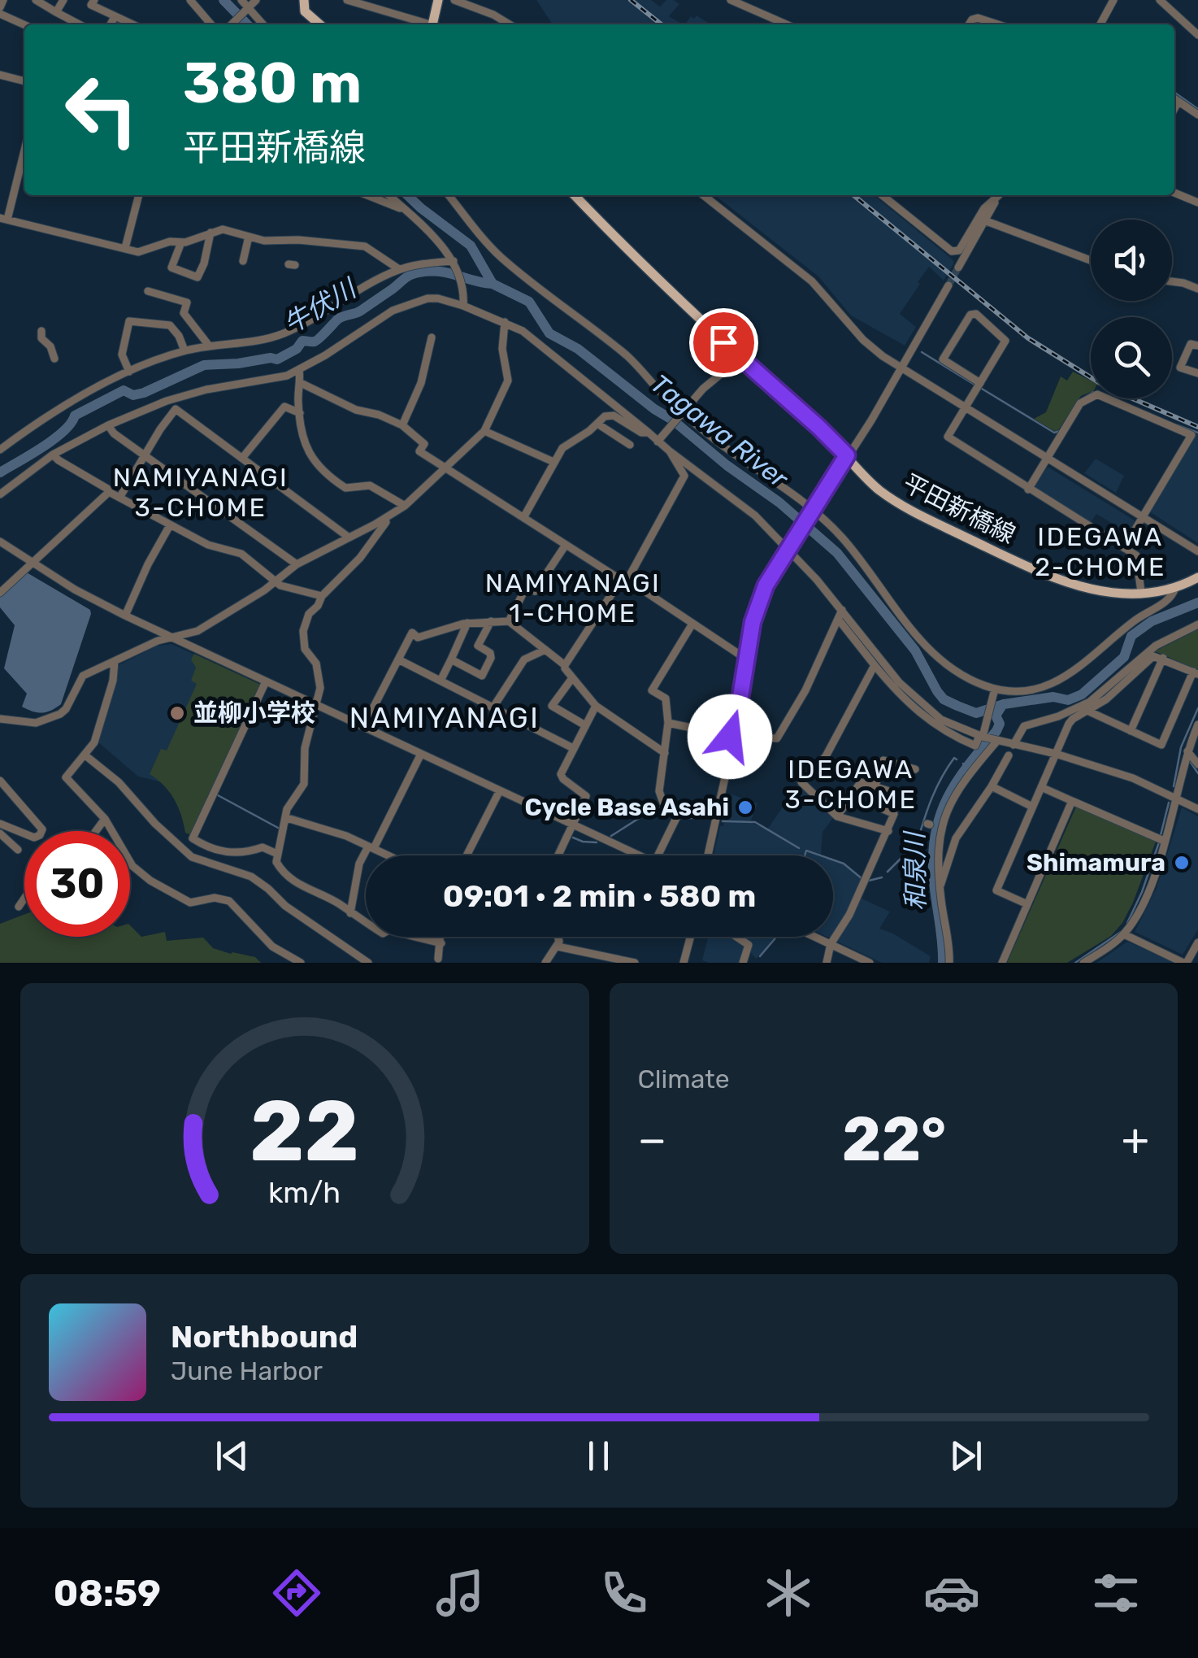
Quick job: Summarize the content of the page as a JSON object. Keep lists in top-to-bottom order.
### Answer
{
  "streets": {
    "main road": ["平田新橋線"]
  },
  "districts": [
    "NAMIYANAGI 3-CHOME",
    "IDEGAWA 2-CHOME",
    "NAMIYANAGI 1-CHOME",
    "NAMIYANAGI",
    "IDEGAWA 3-CHOME"
  ],
  "water": ["牛伏川", "Tagawa River", "和泉川"],
  "places": ["並柳小学校", "Cycle Base Asahi", "Shimamura"],
  "page": {
    "turn": ["380 m", "平田新橋線"],
    "limit": "30",
    "trip": "09:01 · 2 min · 580 m",
    "tile": "Climate",
    "heat": ["−", "22°", "+"],
    "song": ["Northbound", "June Harbor"],
    "tabs": "08:59",
    "gauge": ["22", "km/h"]
  }
}
